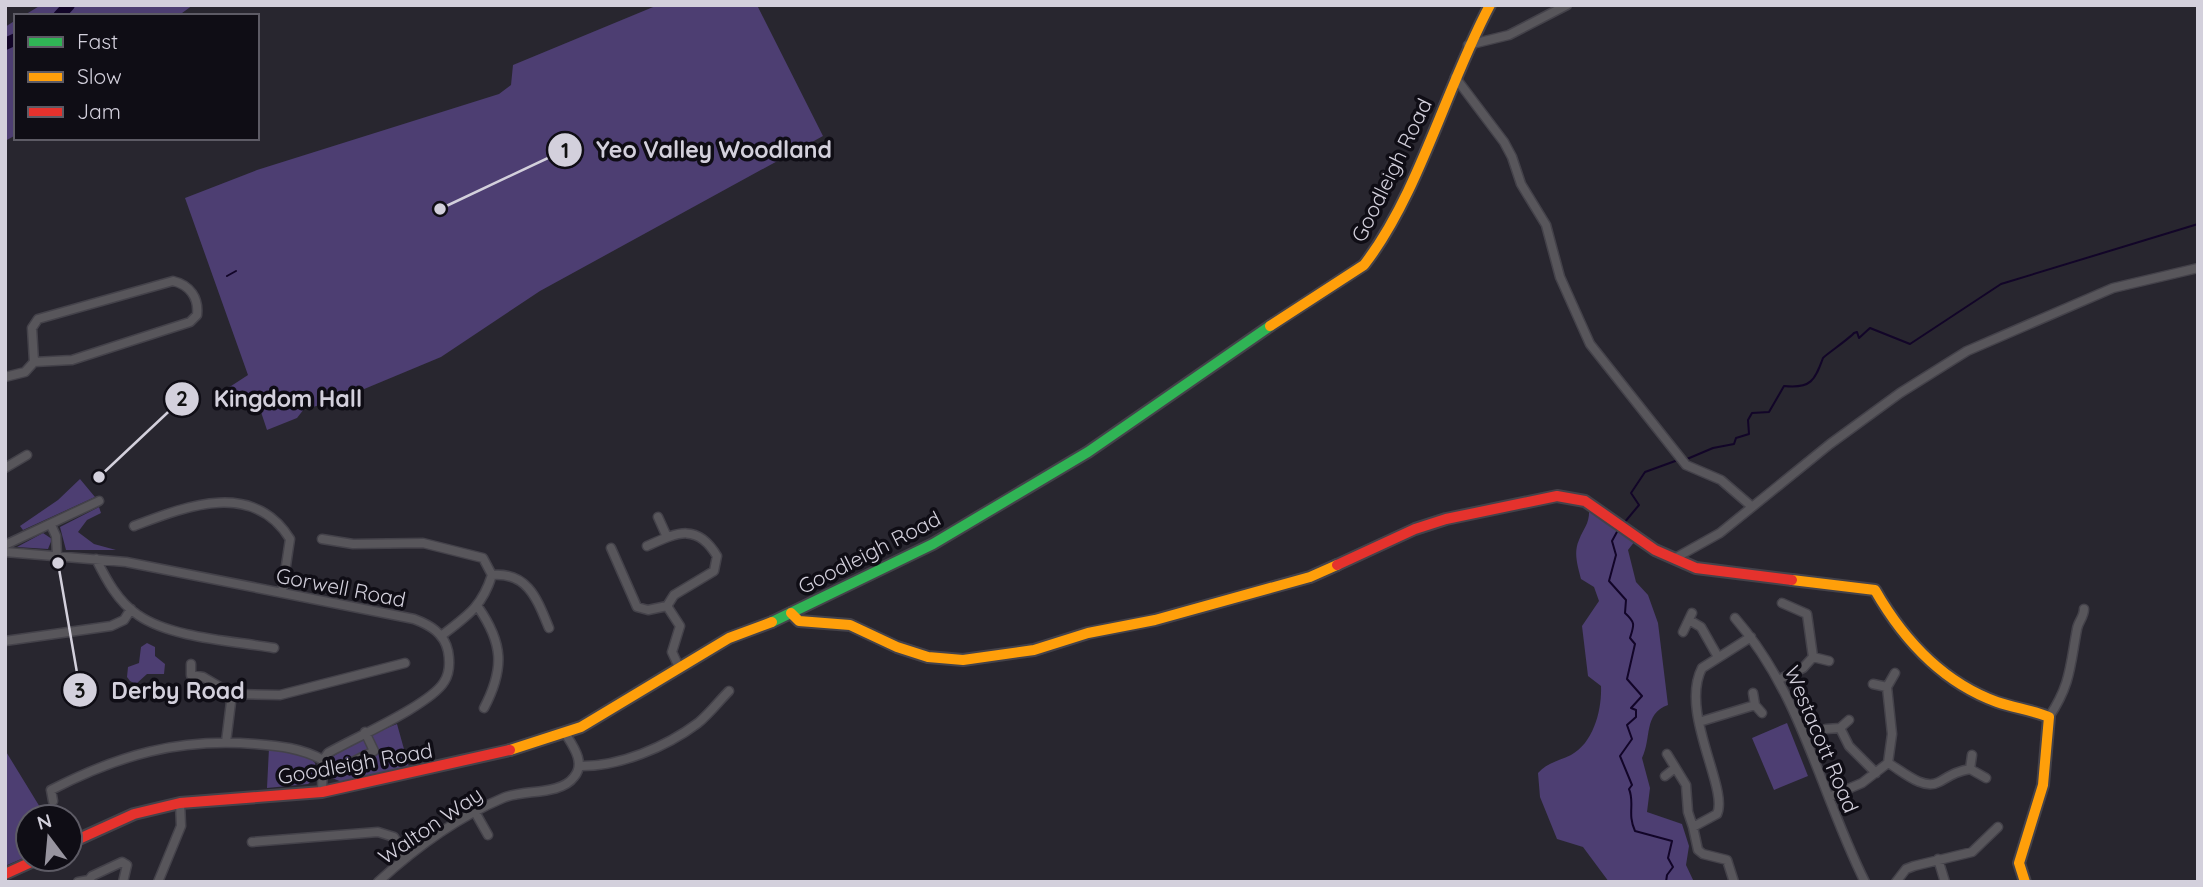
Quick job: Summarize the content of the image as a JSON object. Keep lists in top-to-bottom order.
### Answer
{
  "streets": {
    "street": [
      "Goodleigh Road",
      "Gorwell Road",
      "Westacott Road",
      "Walton Way"
    ]
  },
  "places": ["Yeo Valley Woodland", "Kingdom Hall", "Derby Road"],
  "legend": ["Fast", "Slow", "Jam"],
  "north": "top"
}
